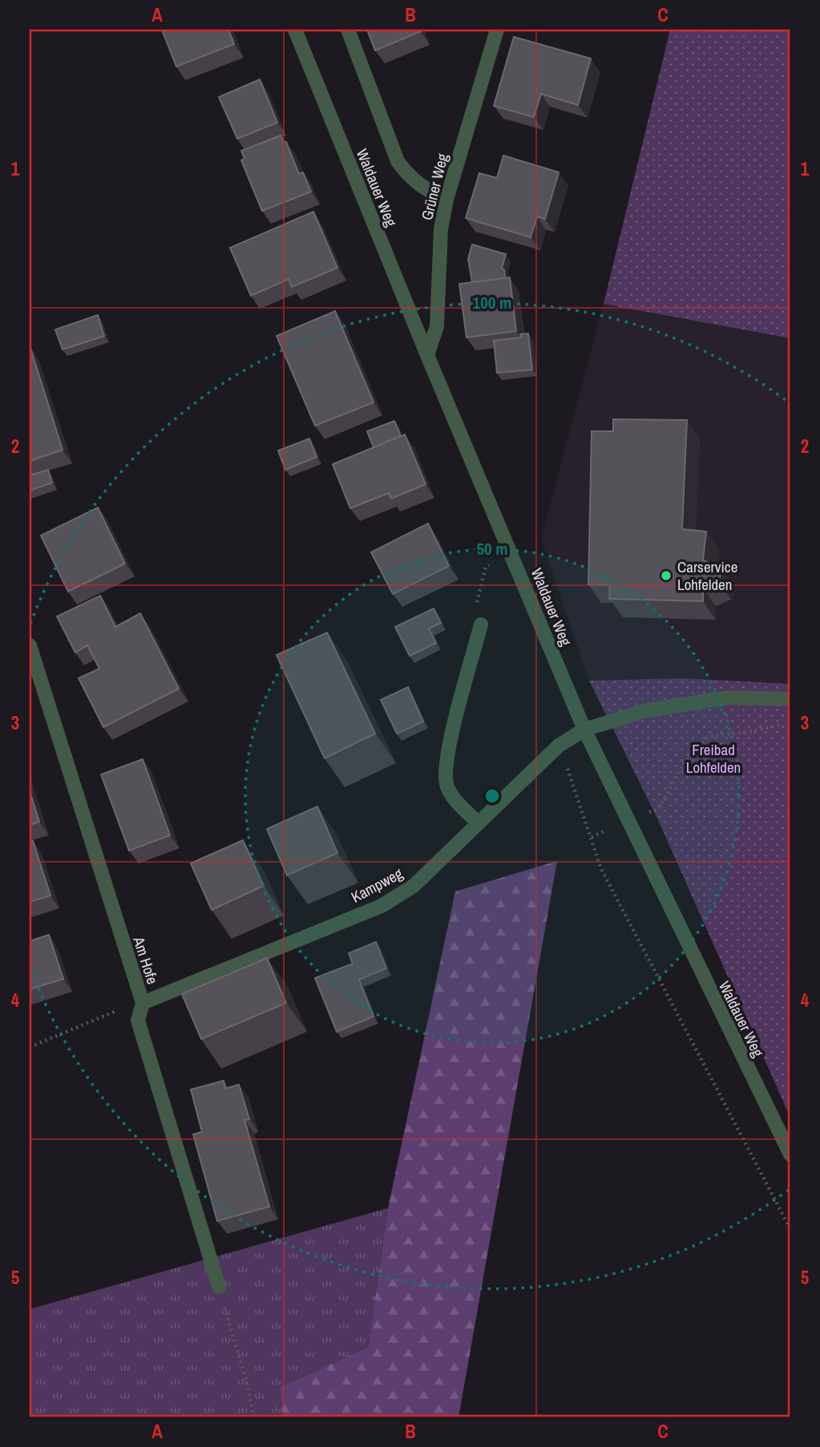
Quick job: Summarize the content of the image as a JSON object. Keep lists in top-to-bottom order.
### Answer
{
  "streets": {
    "street": [
      "Grüner Weg",
      "Waldauer Weg",
      "Kampweg",
      "Am Hofe"
    ]
  },
  "crossings": [
    ["Grüner Weg", "Waldauer Weg"],
    ["Waldauer Weg", "Kampweg"],
    ["Kampweg", "Am Hofe"]
  ],
  "parks": ["Freibad Lohfelden"],
  "places": ["Carservice Lohfelden"],
  "grid": {
    "columns": ["A", "B", "C"],
    "rows": [
      "1",
      "2",
      "3",
      "4",
      "5"
    ]
  },
  "rings": ["100 m", "50 m"]
}
